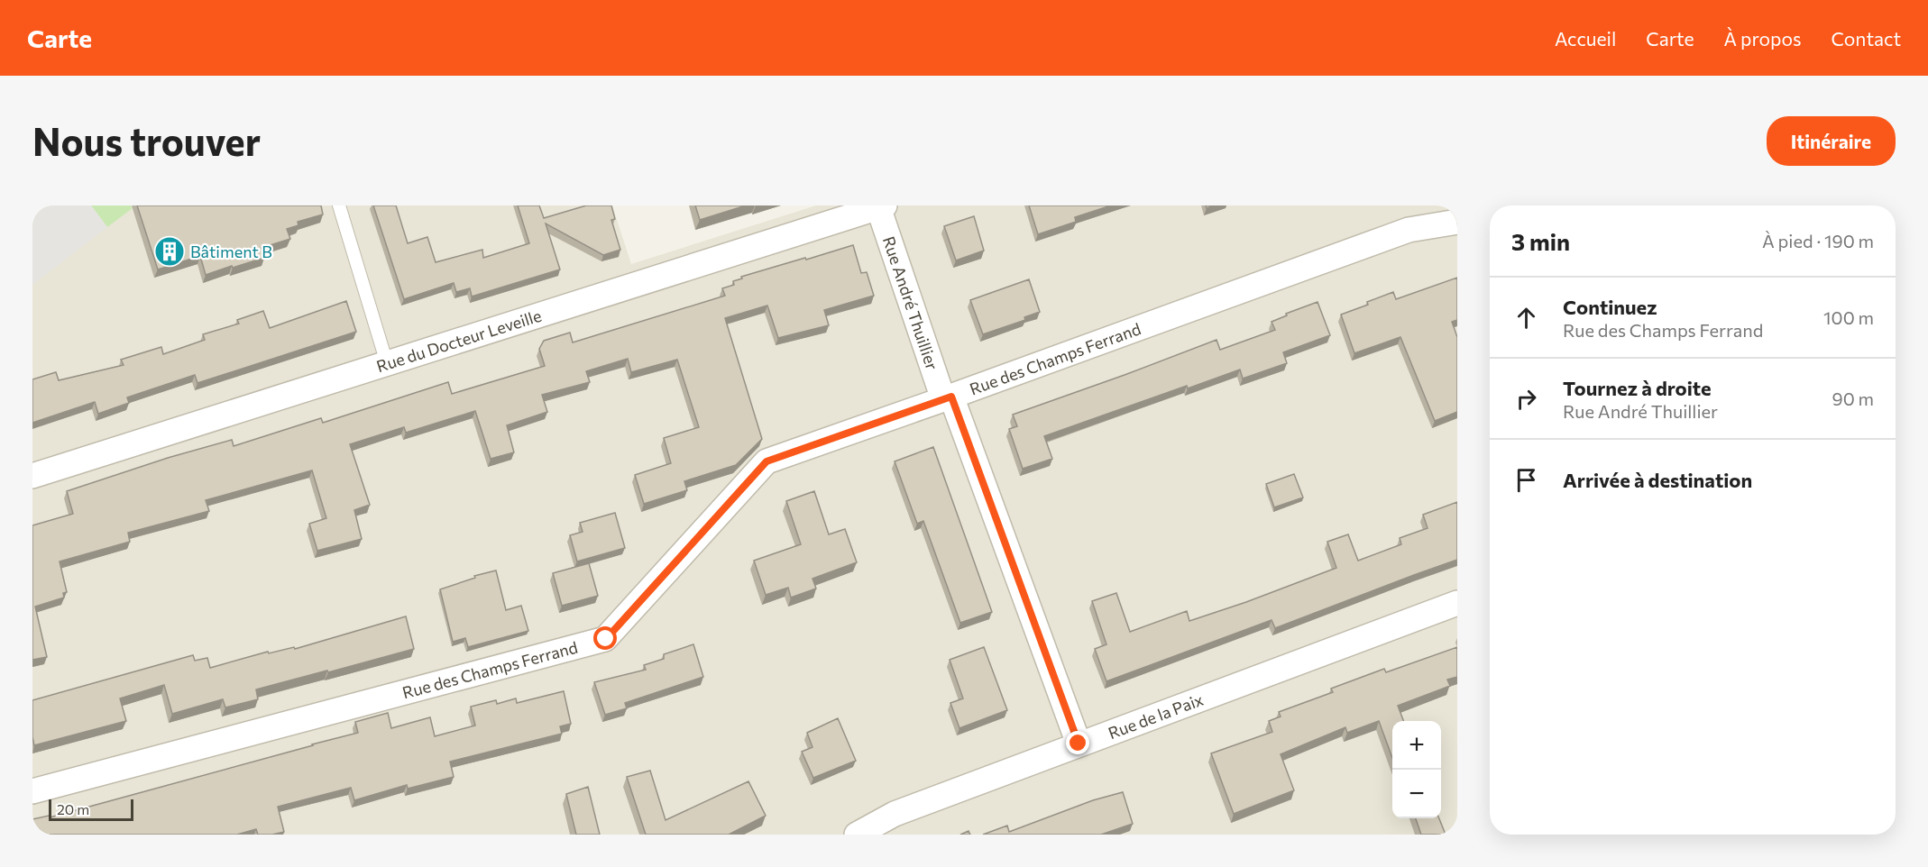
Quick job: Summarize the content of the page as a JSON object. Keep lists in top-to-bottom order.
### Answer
{
  "streets": {
    "street": [
      "Rue André Thuillier",
      "Rue du Docteur Leveille",
      "Rue des Champs Ferrand",
      "Rue de la Paix"
    ]
  },
  "crossings": [
    ["Rue André Thuillier", "Rue du Docteur Leveille"],
    ["Rue André Thuillier", "Rue des Champs Ferrand"],
    ["Rue André Thuillier", "Rue de la Paix"]
  ],
  "places": {
    "building": ["Bâtiment B"]
  },
  "scale_bar": "20 m",
  "page": {
    "header": "Carte",
    "nav": [
      "Accueil",
      "Carte",
      "À propos",
      "Contact"
    ],
    "buttons": "Itinéraire",
    "title": "Nous trouver",
    "heading": ["3 min", "À pied · 190 m"],
    "list": [
      ["Continuez", "Rue des Champs Ferrand", "100 m"],
      ["Tournez à droite", "Rue André Thuillier", "90 m"],
      "Arrivée à destination"
    ],
    "map_buttons": ["+", "−"],
    "scale": "20 m"
  }
}
